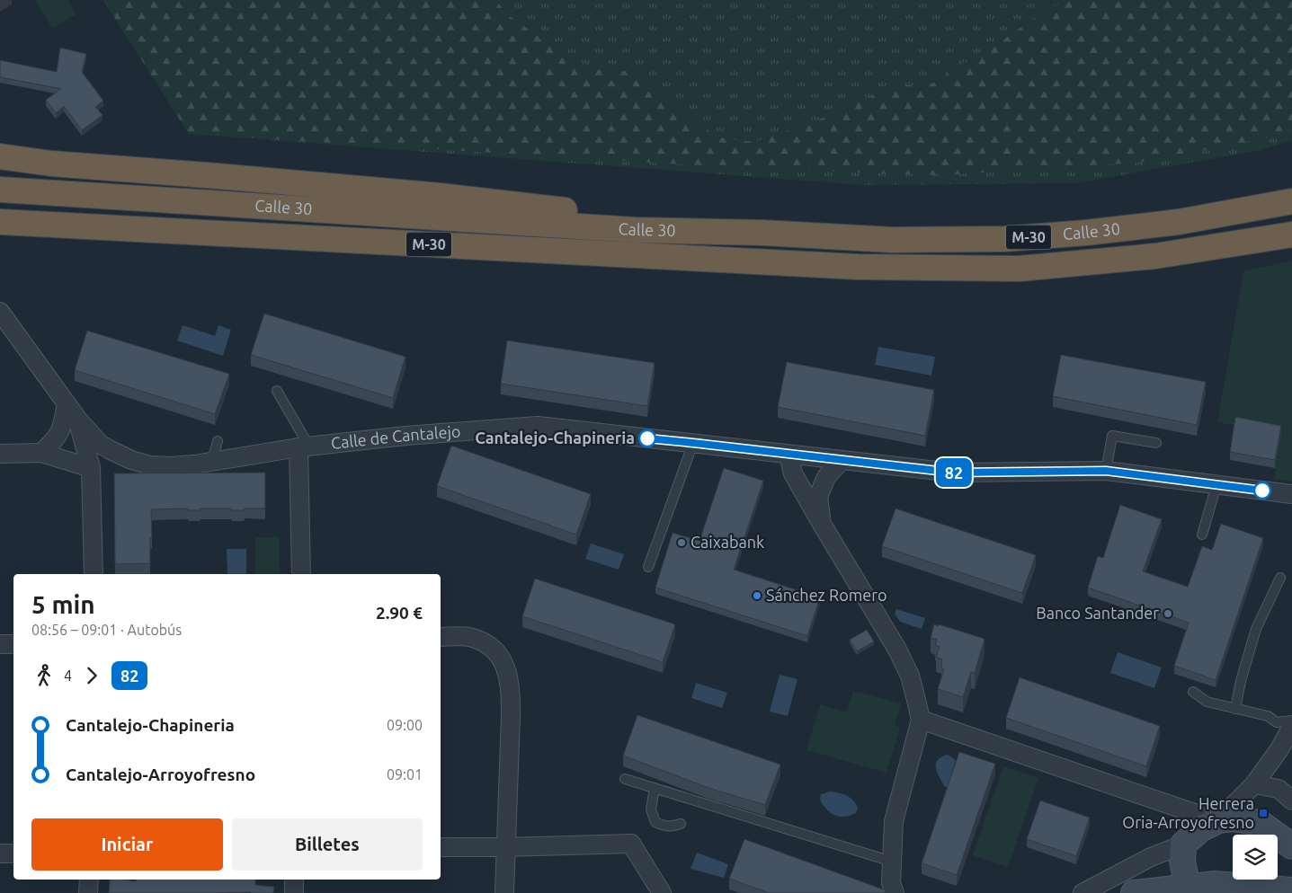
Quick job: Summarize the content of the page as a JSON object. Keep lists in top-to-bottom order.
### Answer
{
  "streets": {
    "highway": ["Calle 30", "M-30"],
    "street": ["Calle de Cantalejo"]
  },
  "places": {
    "other": [
      "Cantalejo-Chapineria",
      "Caixabank",
      "Sánchez Romero",
      "Banco Santander"
    ],
    "transit": ["Herrera Oria-Arroyofresno"]
  },
  "lines": ["bus line 82"],
  "page": {
    "on_map": "82",
    "heading": ["5 min", "08:56 – 09:01 · Autobús", "2.90 €"],
    "legs": ["4", "82"],
    "list": [
      {
        "name": "Cantalejo-Chapineria",
        "value": "09:00"
      },
      {
        "name": "Cantalejo-Arroyofresno",
        "value": "09:01"
      }
    ],
    "buttons": ["Iniciar", "Billetes"]
  }
}
